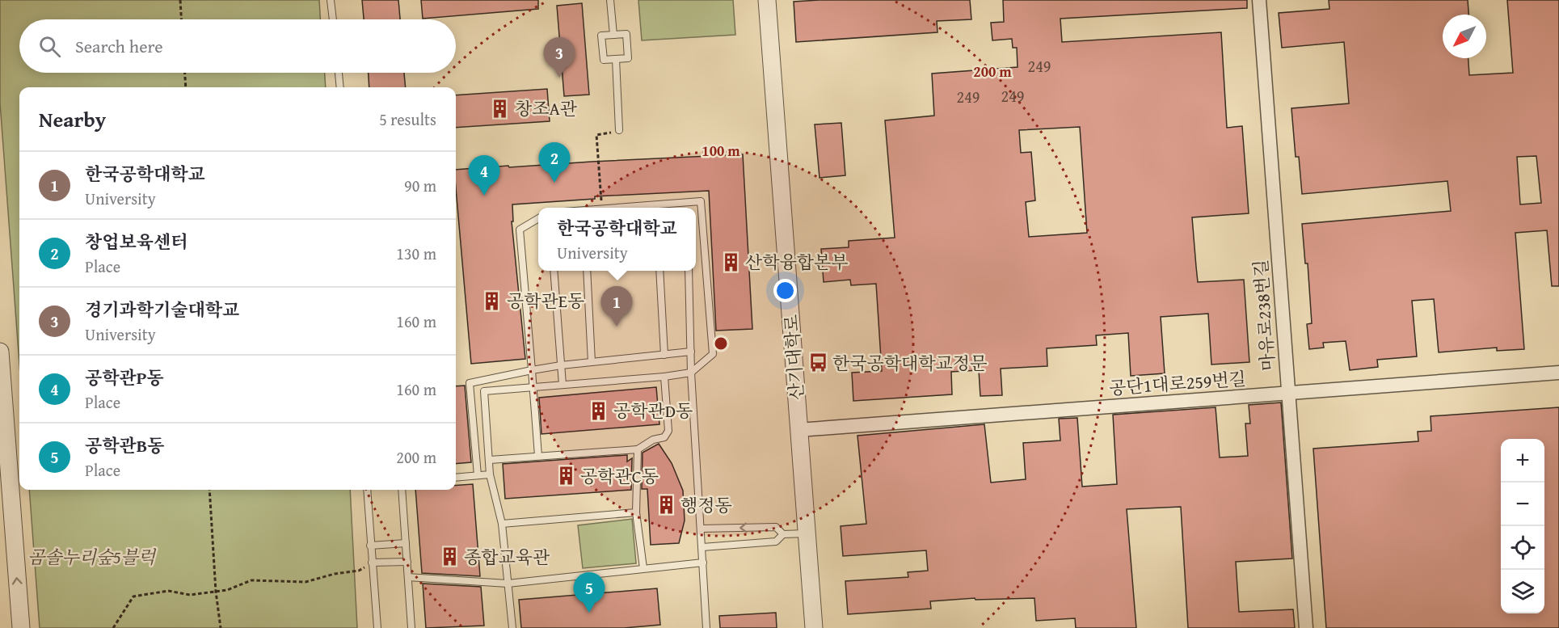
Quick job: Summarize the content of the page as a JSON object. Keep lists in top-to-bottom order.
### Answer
{
  "streets": {
    "street": ["마유로238번길", "산기대학로", "공단1대로259번길"]
  },
  "crossings": [
    ["마유로238번길", "공단1대로259번길"],
    ["산기대학로", "공단1대로259번길"]
  ],
  "parks": ["곰솔누리숲5블럭"],
  "places": {
    "building": [
      "창조A관",
      "산학융합본부",
      "공학관E동",
      "공학관D동",
      "공학관C동",
      "행정동",
      "종합교육관"
    ],
    "bus stop": ["한국공학대학교정문"]
  },
  "house_numbers": ["249", "249", "249"],
  "north": "bottom left",
  "page": {
    "search": "Search here",
    "pins": [
      "3",
      "2",
      "4",
      "1",
      "5"
    ],
    "heading": ["Nearby", "5 results"],
    "list": [
      {
        "mark": "1",
        "name": "한국공학대학교",
        "note": "University",
        "value": "90 m"
      },
      {
        "mark": "2",
        "name": "창업보육센터",
        "note": "Place",
        "value": "130 m"
      },
      {
        "mark": "3",
        "name": "경기과학기술대학교",
        "note": "University",
        "value": "160 m"
      },
      {
        "mark": "4",
        "name": "공학관P동",
        "note": "Place",
        "value": "160 m"
      },
      {
        "mark": "5",
        "name": "공학관B동",
        "note": "Place",
        "value": "200 m"
      }
    ],
    "popup": ["한국공학대학교", "University"],
    "map_buttons": ["+", "−"]
  },
  "rings": ["200 m", "100 m"]
}
